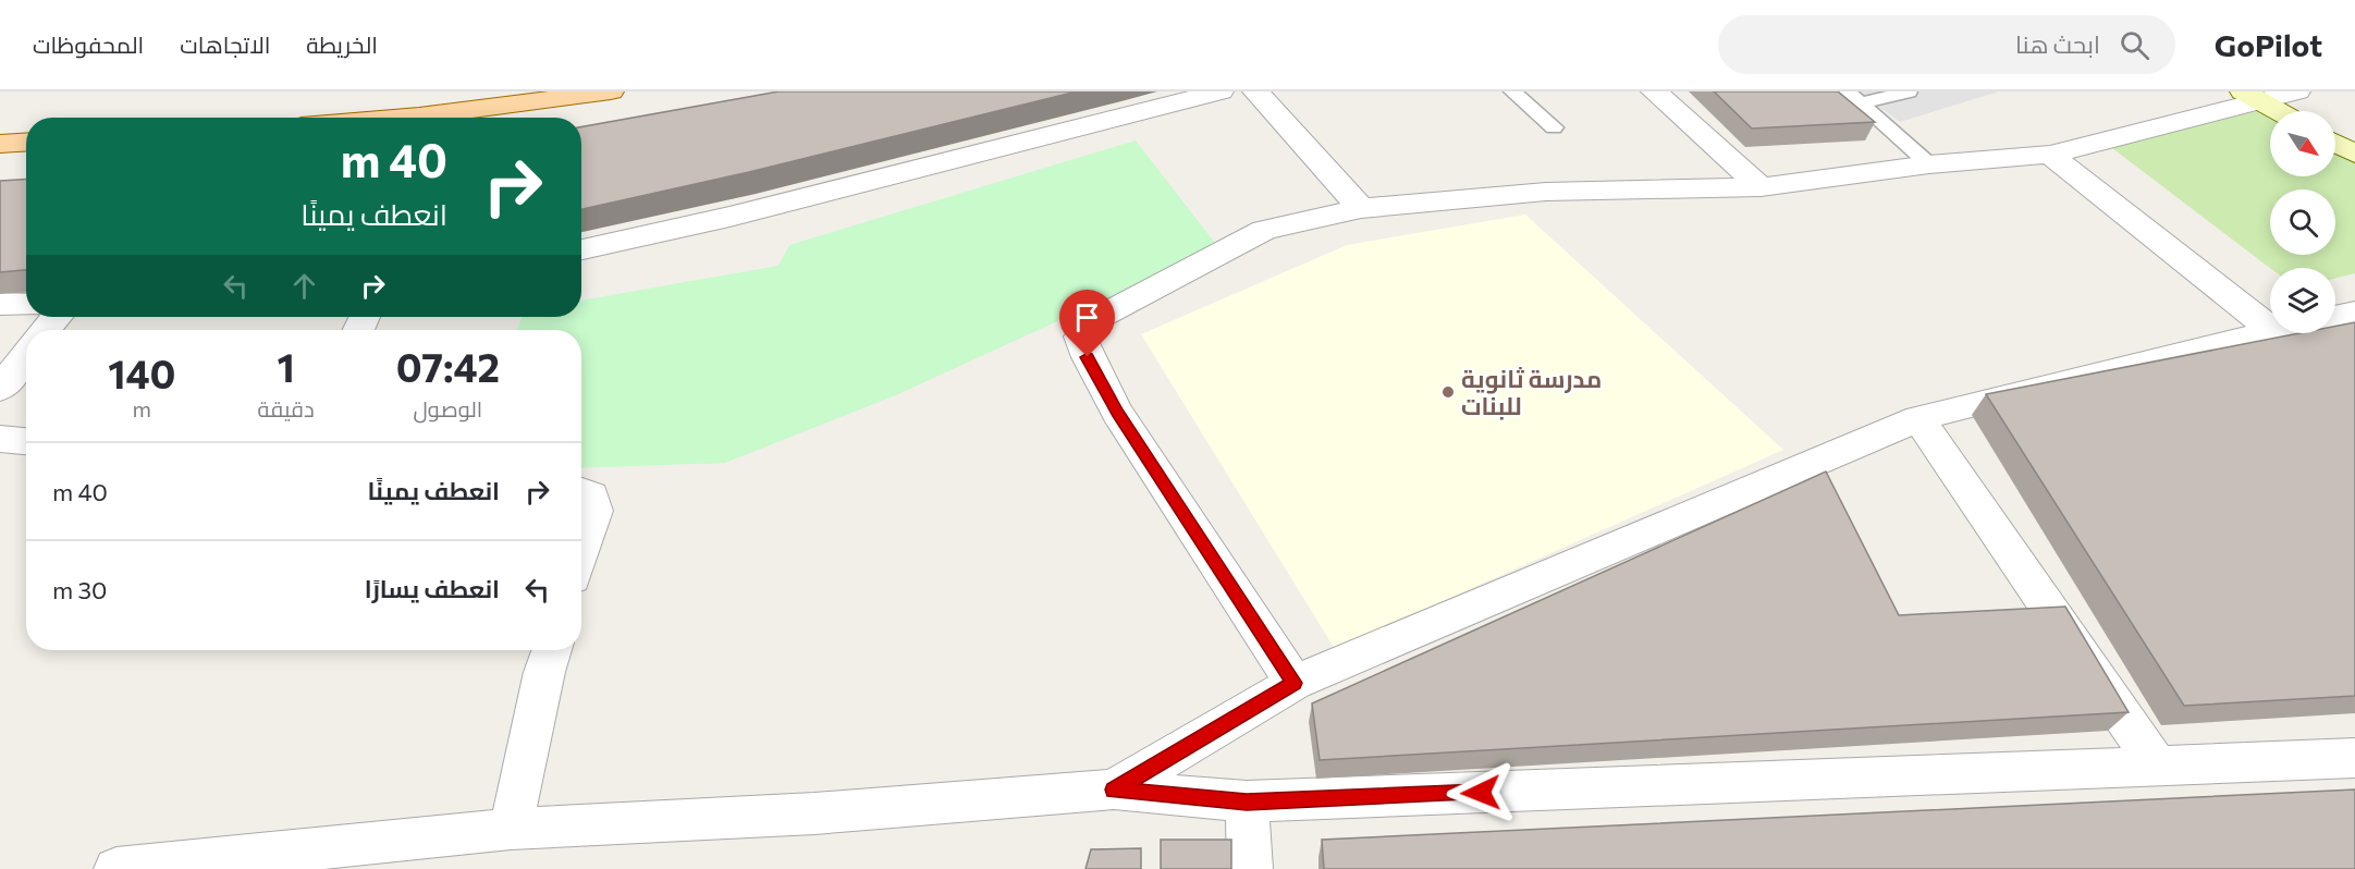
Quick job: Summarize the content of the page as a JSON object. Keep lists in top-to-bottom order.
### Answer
{
  "places": ["مدرسة ثانوية للبنات"],
  "north": "bottom right",
  "page": {
    "header": "GoPilot",
    "search": "ابحث هنا",
    "nav": ["الخريطة", "الاتجاهات", "المحفوظات"],
    "turn": ["40 m", "انعطف يمينًا"],
    "eta": [
      "07:42",
      "الوصول",
      "1",
      "دقيقة",
      "140",
      "m"
    ],
    "list": [
      {
        "name": "انعطف يمينًا",
        "value": "40 m"
      },
      {
        "name": "انعطف يسارًا",
        "value": "30 m"
      }
    ]
  }
}
